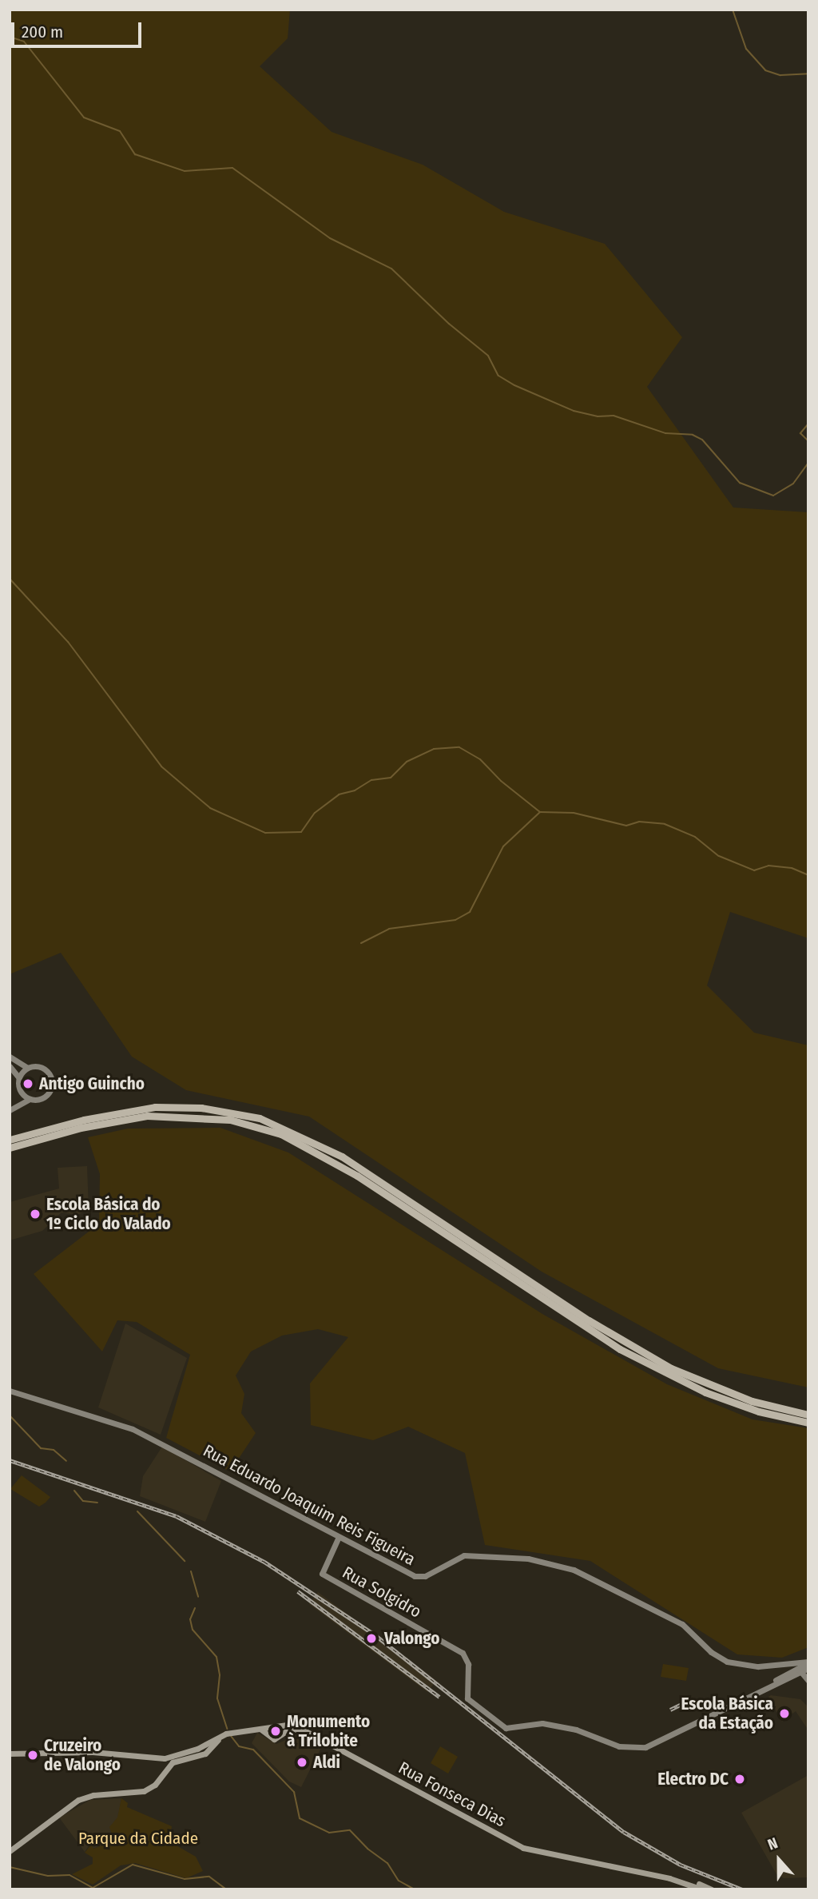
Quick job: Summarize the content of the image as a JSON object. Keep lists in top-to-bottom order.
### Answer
{
  "streets": {
    "main road": ["Rua Eduardo Joaquim Reis Figueira", "Rua Solgidro", "Rua Fonseca Dias"]
  },
  "crossings": [
    ["Rua Eduardo Joaquim Reis Figueira", "Rua Solgidro"]
  ],
  "parks": ["Parque da Cidade"],
  "places": [
    "Antigo Guincho",
    "Escola Básica do 1º Ciclo do Valado",
    "Valongo",
    "Escola Básica da Estação",
    "Monumento à Trilobite",
    "Cruzeiro de Valongo",
    "Aldi",
    "Electro DC"
  ],
  "scale_bar": "200 m",
  "north": "top"
}
